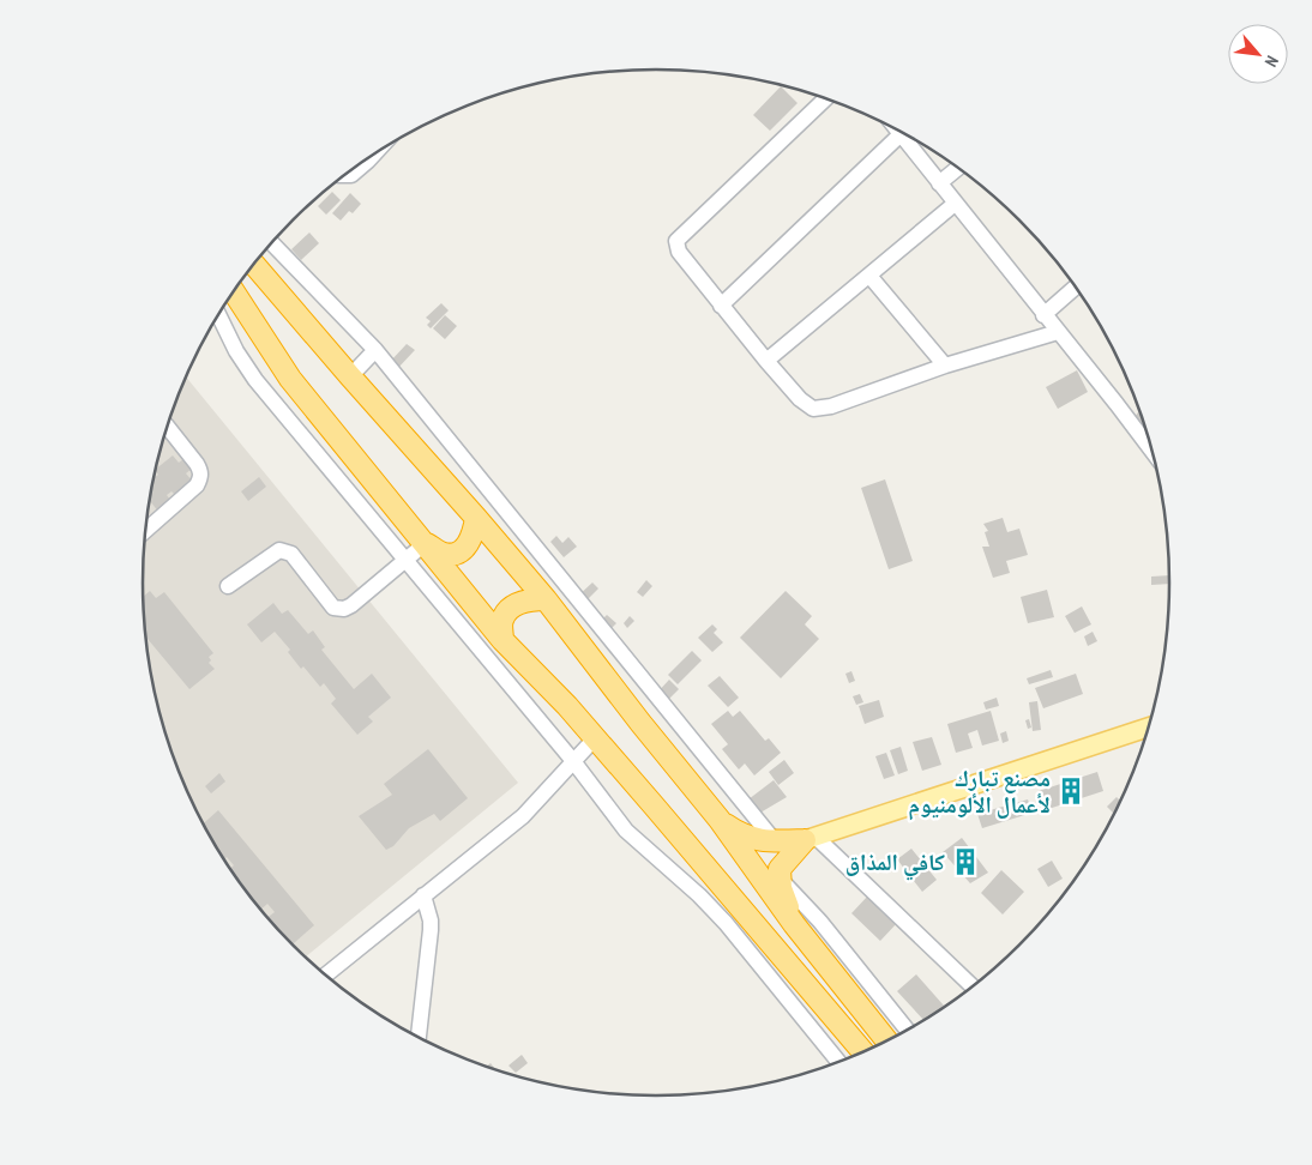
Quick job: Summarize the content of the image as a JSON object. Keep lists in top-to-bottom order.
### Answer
{
  "places": {
    "building": ["مصنع تبارك لأعمال الألومنيوم", "كافي المذاق"]
  },
  "north": "bottom right"
}
